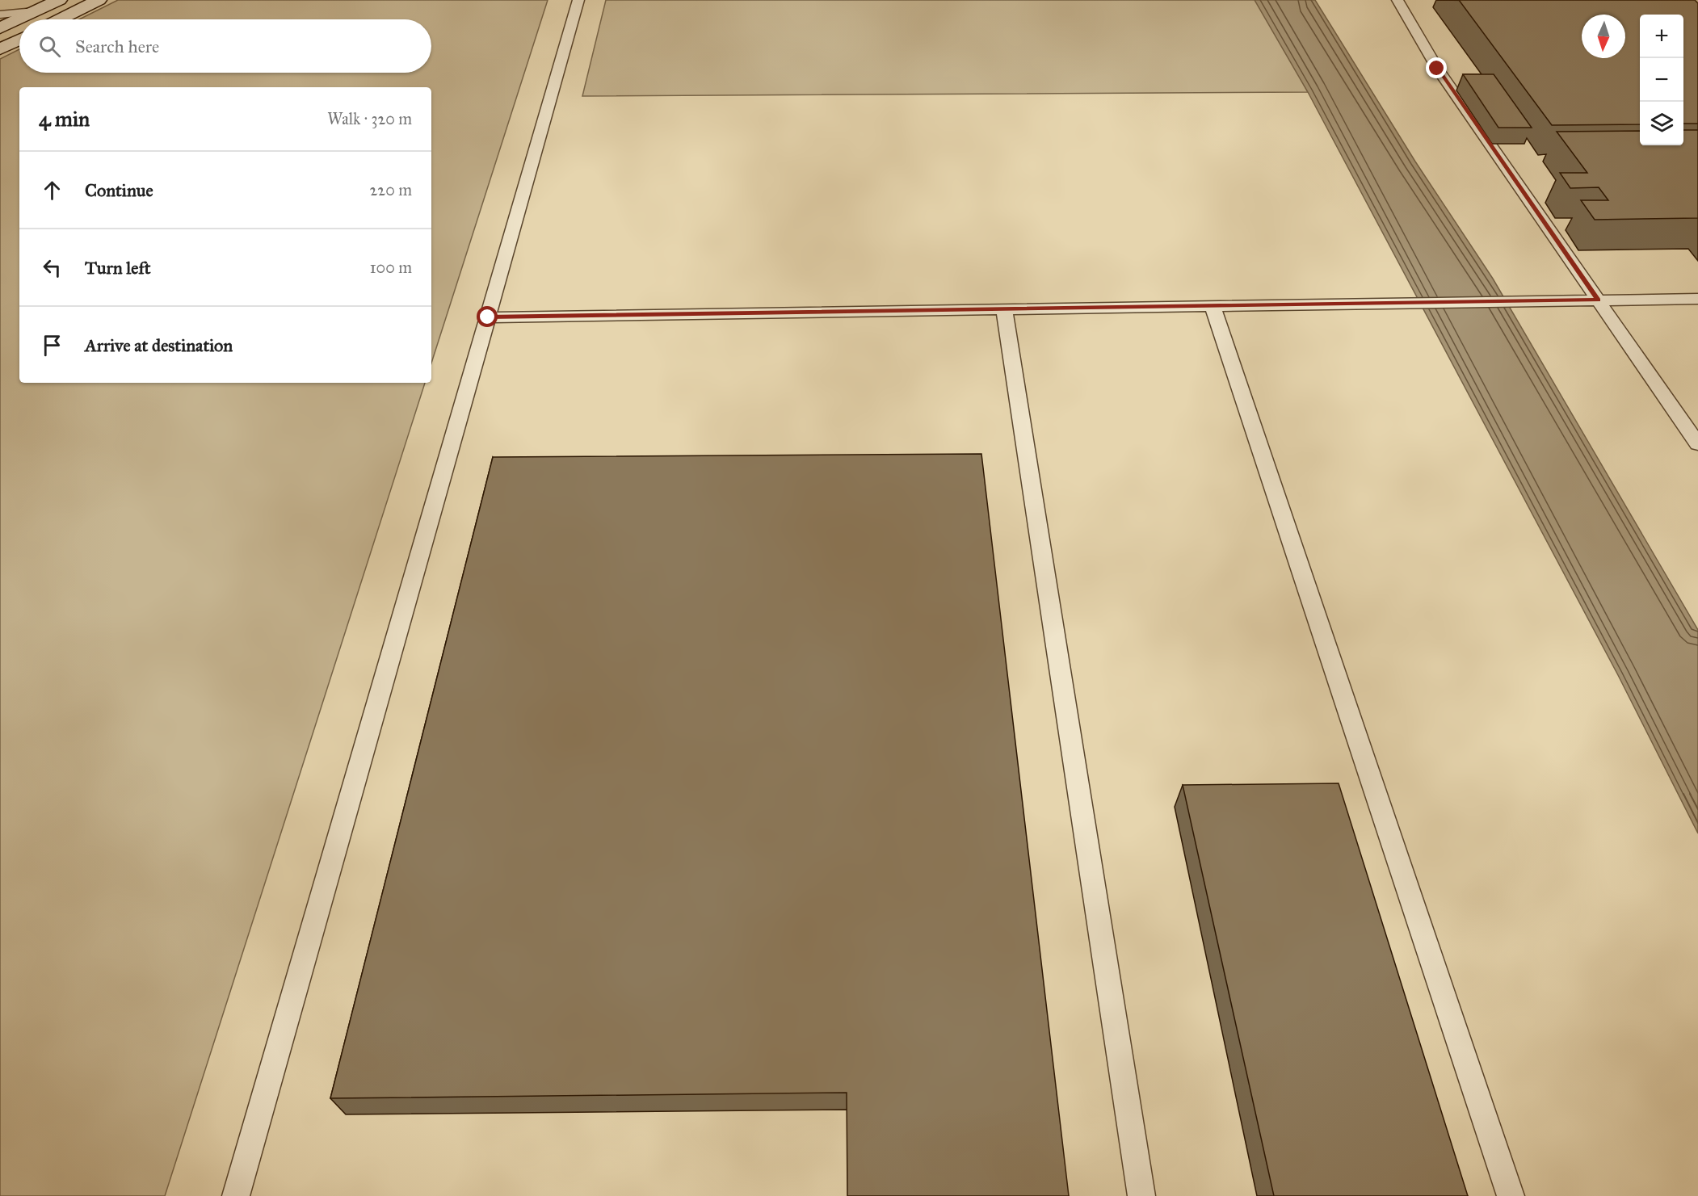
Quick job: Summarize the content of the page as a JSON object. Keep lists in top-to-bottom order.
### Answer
{
  "north": "bottom",
  "page": {
    "map_buttons": ["+", "−"],
    "search": "Search here",
    "heading": ["4 min", "Walk · 320 m"],
    "list": [
      ["Continue", "220 m"],
      ["Turn left", "100 m"],
      "Arrive at destination"
    ]
  }
}
